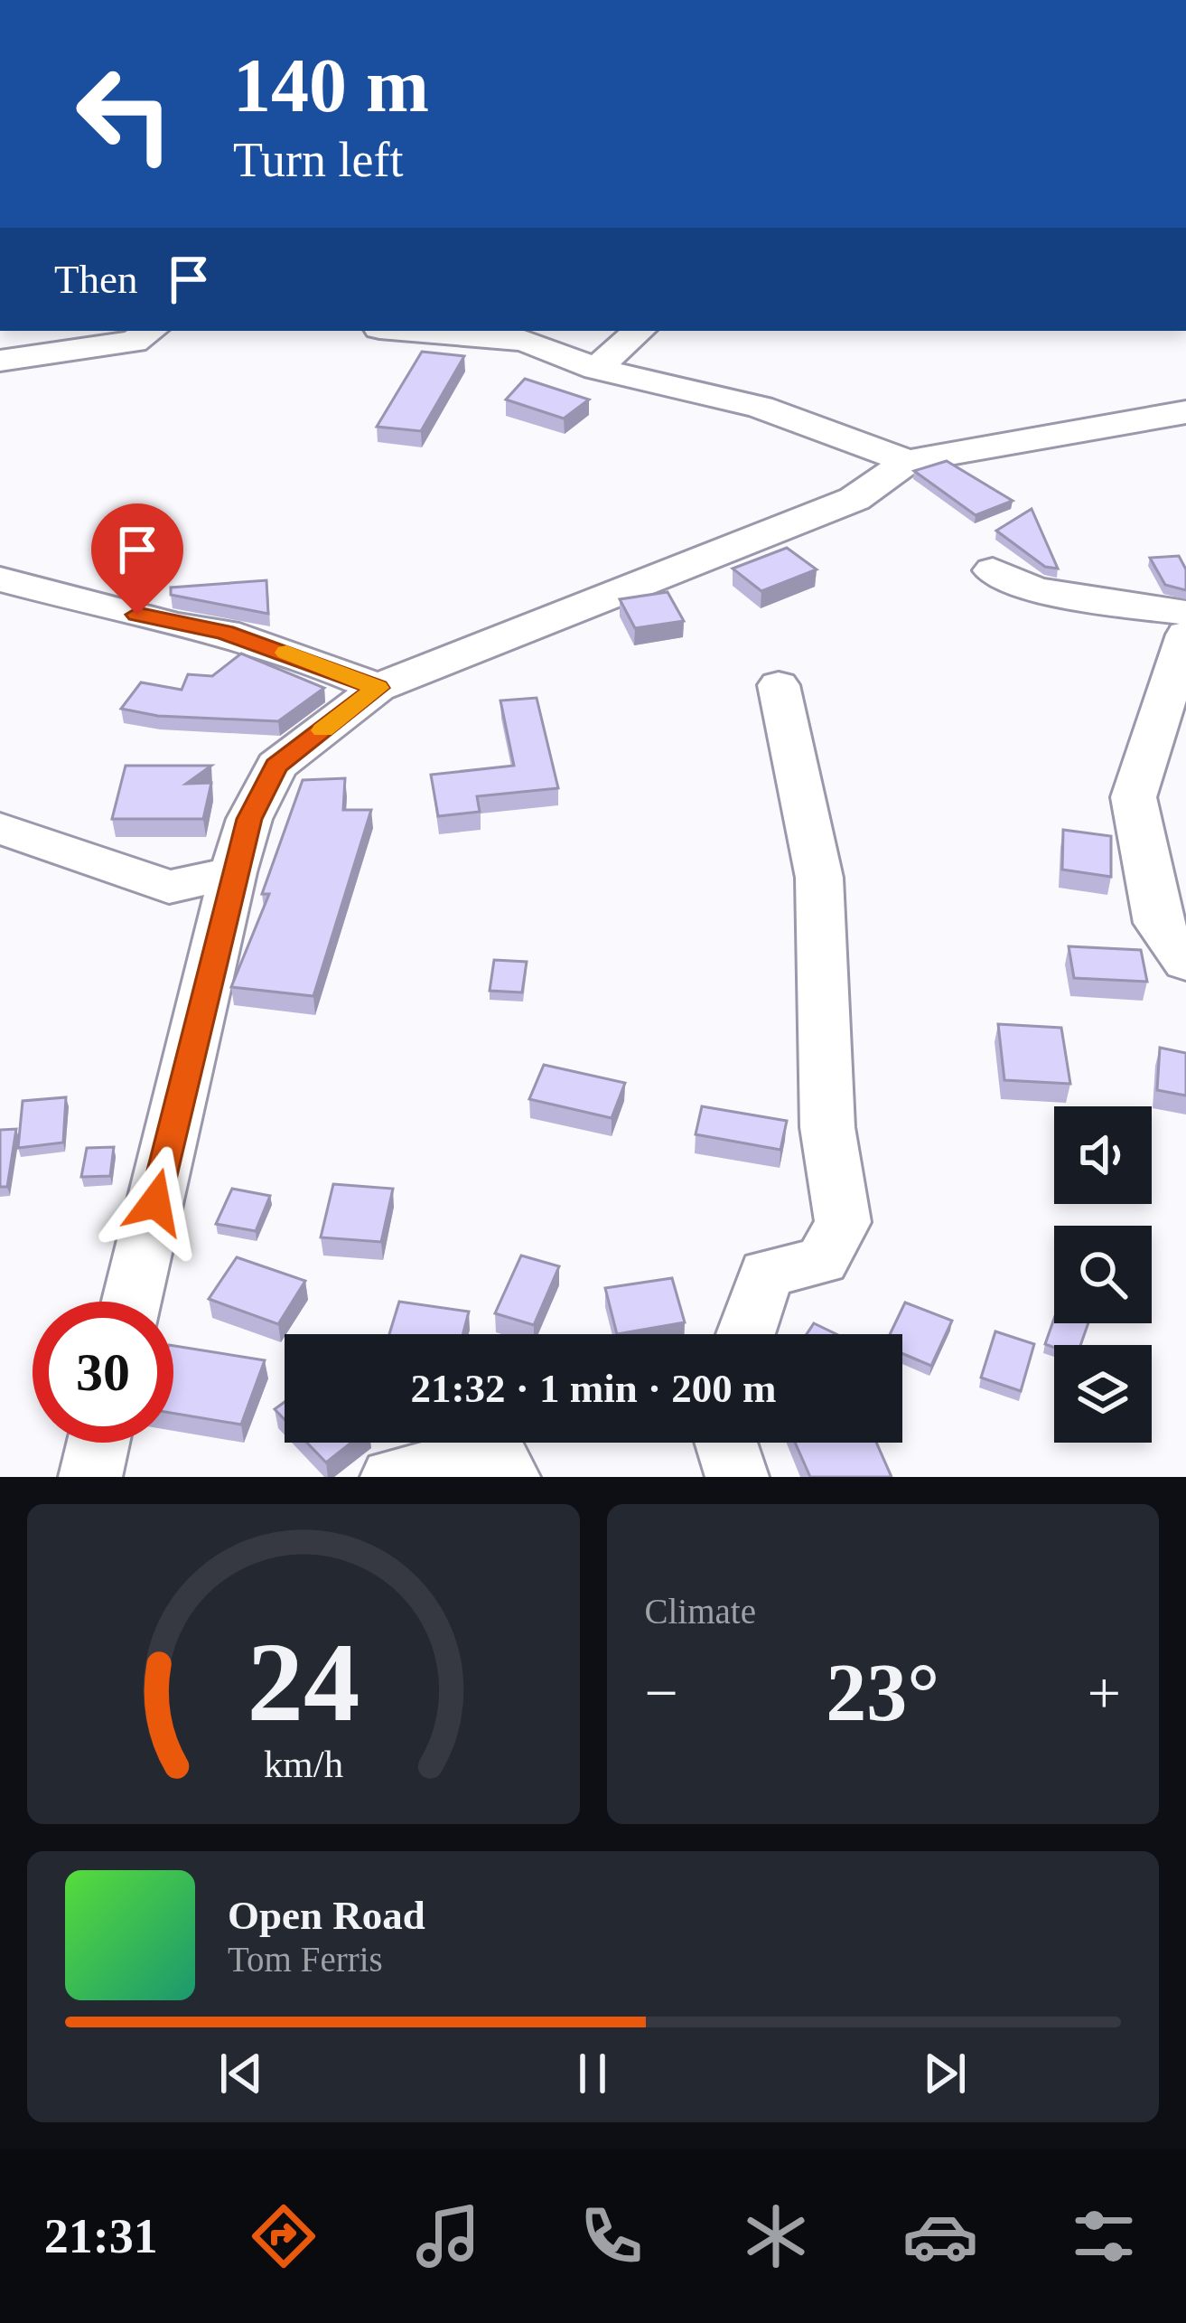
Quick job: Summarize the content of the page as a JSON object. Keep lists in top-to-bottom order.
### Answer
{
  "page": {
    "turn": ["140 m", "Turn left"],
    "then": "Then",
    "limit": "30",
    "trip": "21:32 · 1 min · 200 m",
    "tile": "Climate",
    "heat": ["−", "23°", "+"],
    "song": ["Open Road", "Tom Ferris"],
    "tabs": "21:31",
    "gauge": ["24", "km/h"]
  }
}
